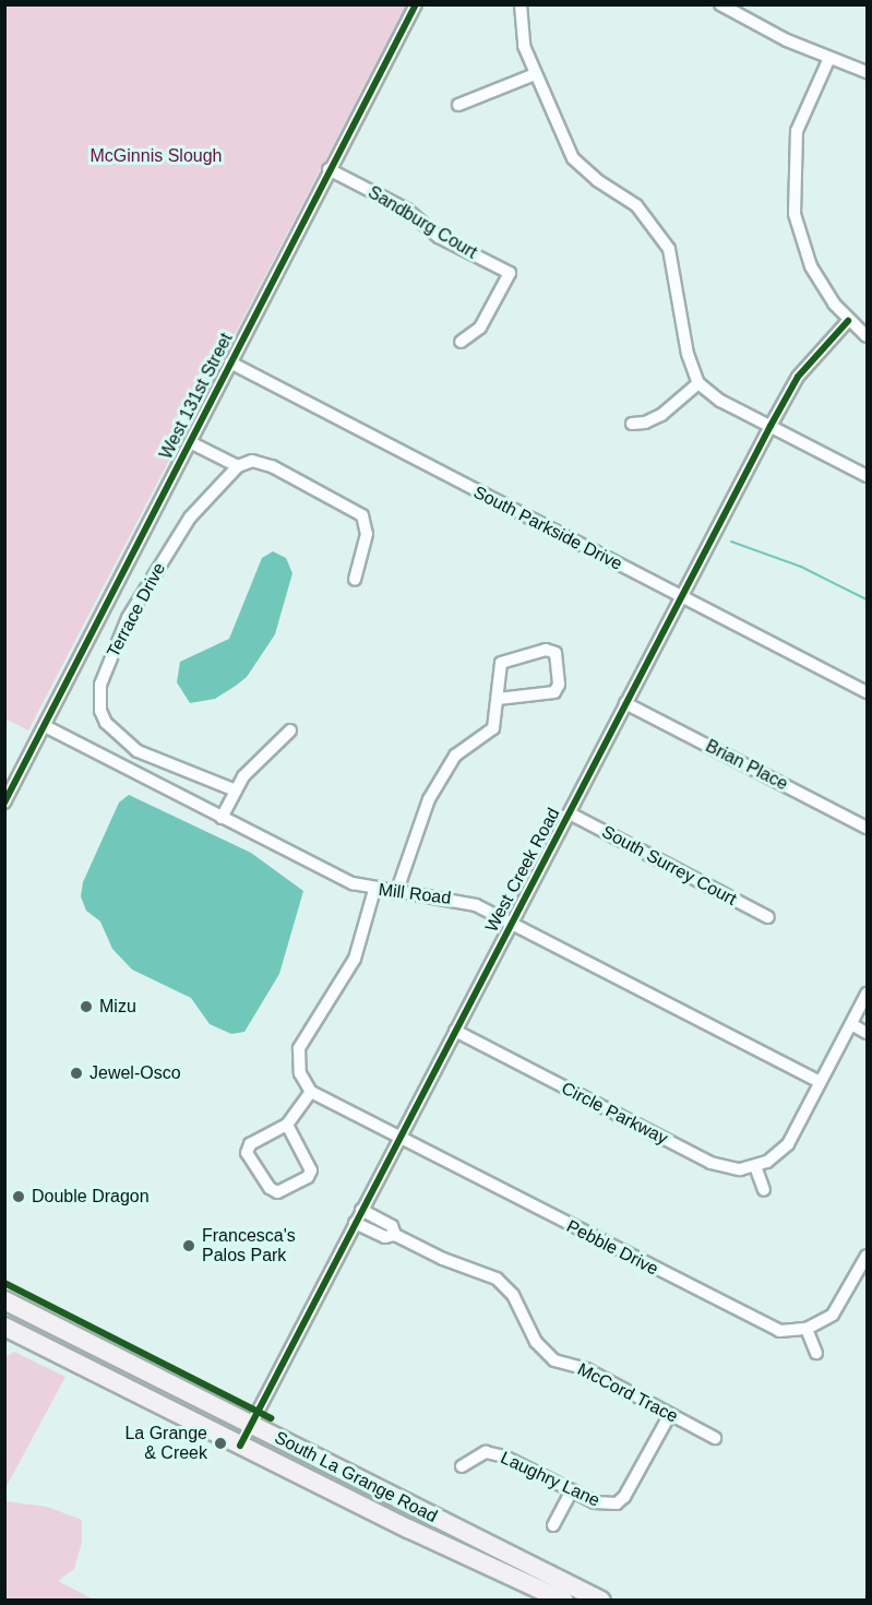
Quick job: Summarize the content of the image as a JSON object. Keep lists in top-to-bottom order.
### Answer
{
  "streets": {
    "highway": ["South La Grange Road"],
    "street": [
      "Sandburg Court",
      "West 131st Street",
      "South Parkside Drive",
      "Terrace Drive",
      "Brian Place",
      "South Surrey Court",
      "West Creek Road",
      "Mill Road",
      "Circle Parkway",
      "Pebble Drive",
      "McCord Trace",
      "Laughry Lane"
    ]
  },
  "crossings": [
    ["Sandburg Court", "West 131st Street"],
    ["West 131st Street", "South Parkside Drive"],
    ["West 131st Street", "Mill Road"],
    ["South Parkside Drive", "West Creek Road"],
    ["Brian Place", "West Creek Road"],
    ["South Surrey Court", "West Creek Road"],
    ["West Creek Road", "Mill Road"],
    ["West Creek Road", "Circle Parkway"],
    ["West Creek Road", "Pebble Drive"],
    ["West Creek Road", "McCord Trace"],
    ["West Creek Road", "South La Grange Road"],
    ["McCord Trace", "Laughry Lane"]
  ],
  "parks": ["McGinnis Slough"],
  "places": [
    "Mizu",
    "Jewel-Osco",
    "Double Dragon",
    "Francesca's Palos Park",
    "La Grange & Creek"
  ]
}
